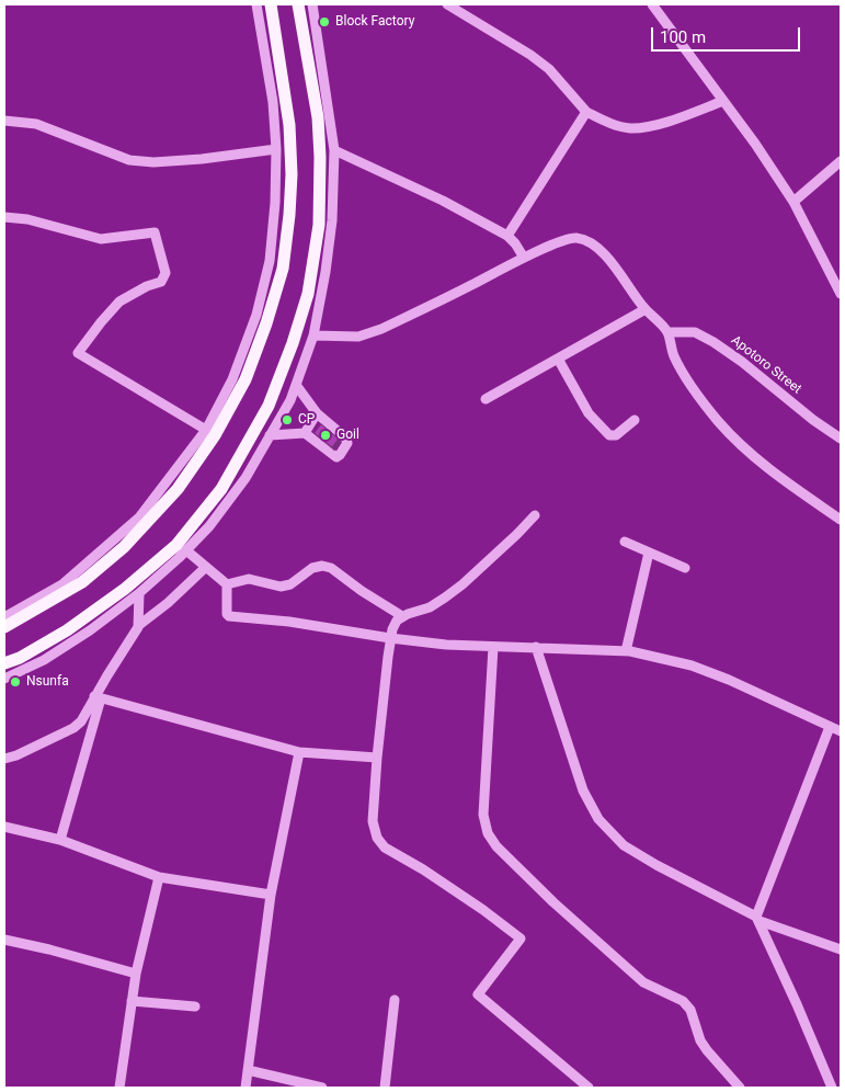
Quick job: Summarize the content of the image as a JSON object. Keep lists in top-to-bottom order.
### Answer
{
  "streets": {
    "street": ["Apotoro Street"]
  },
  "places": [
    "Block Factory",
    "CP",
    "Goil",
    "Nsunfa"
  ],
  "scale_bar": "100 m"
}
